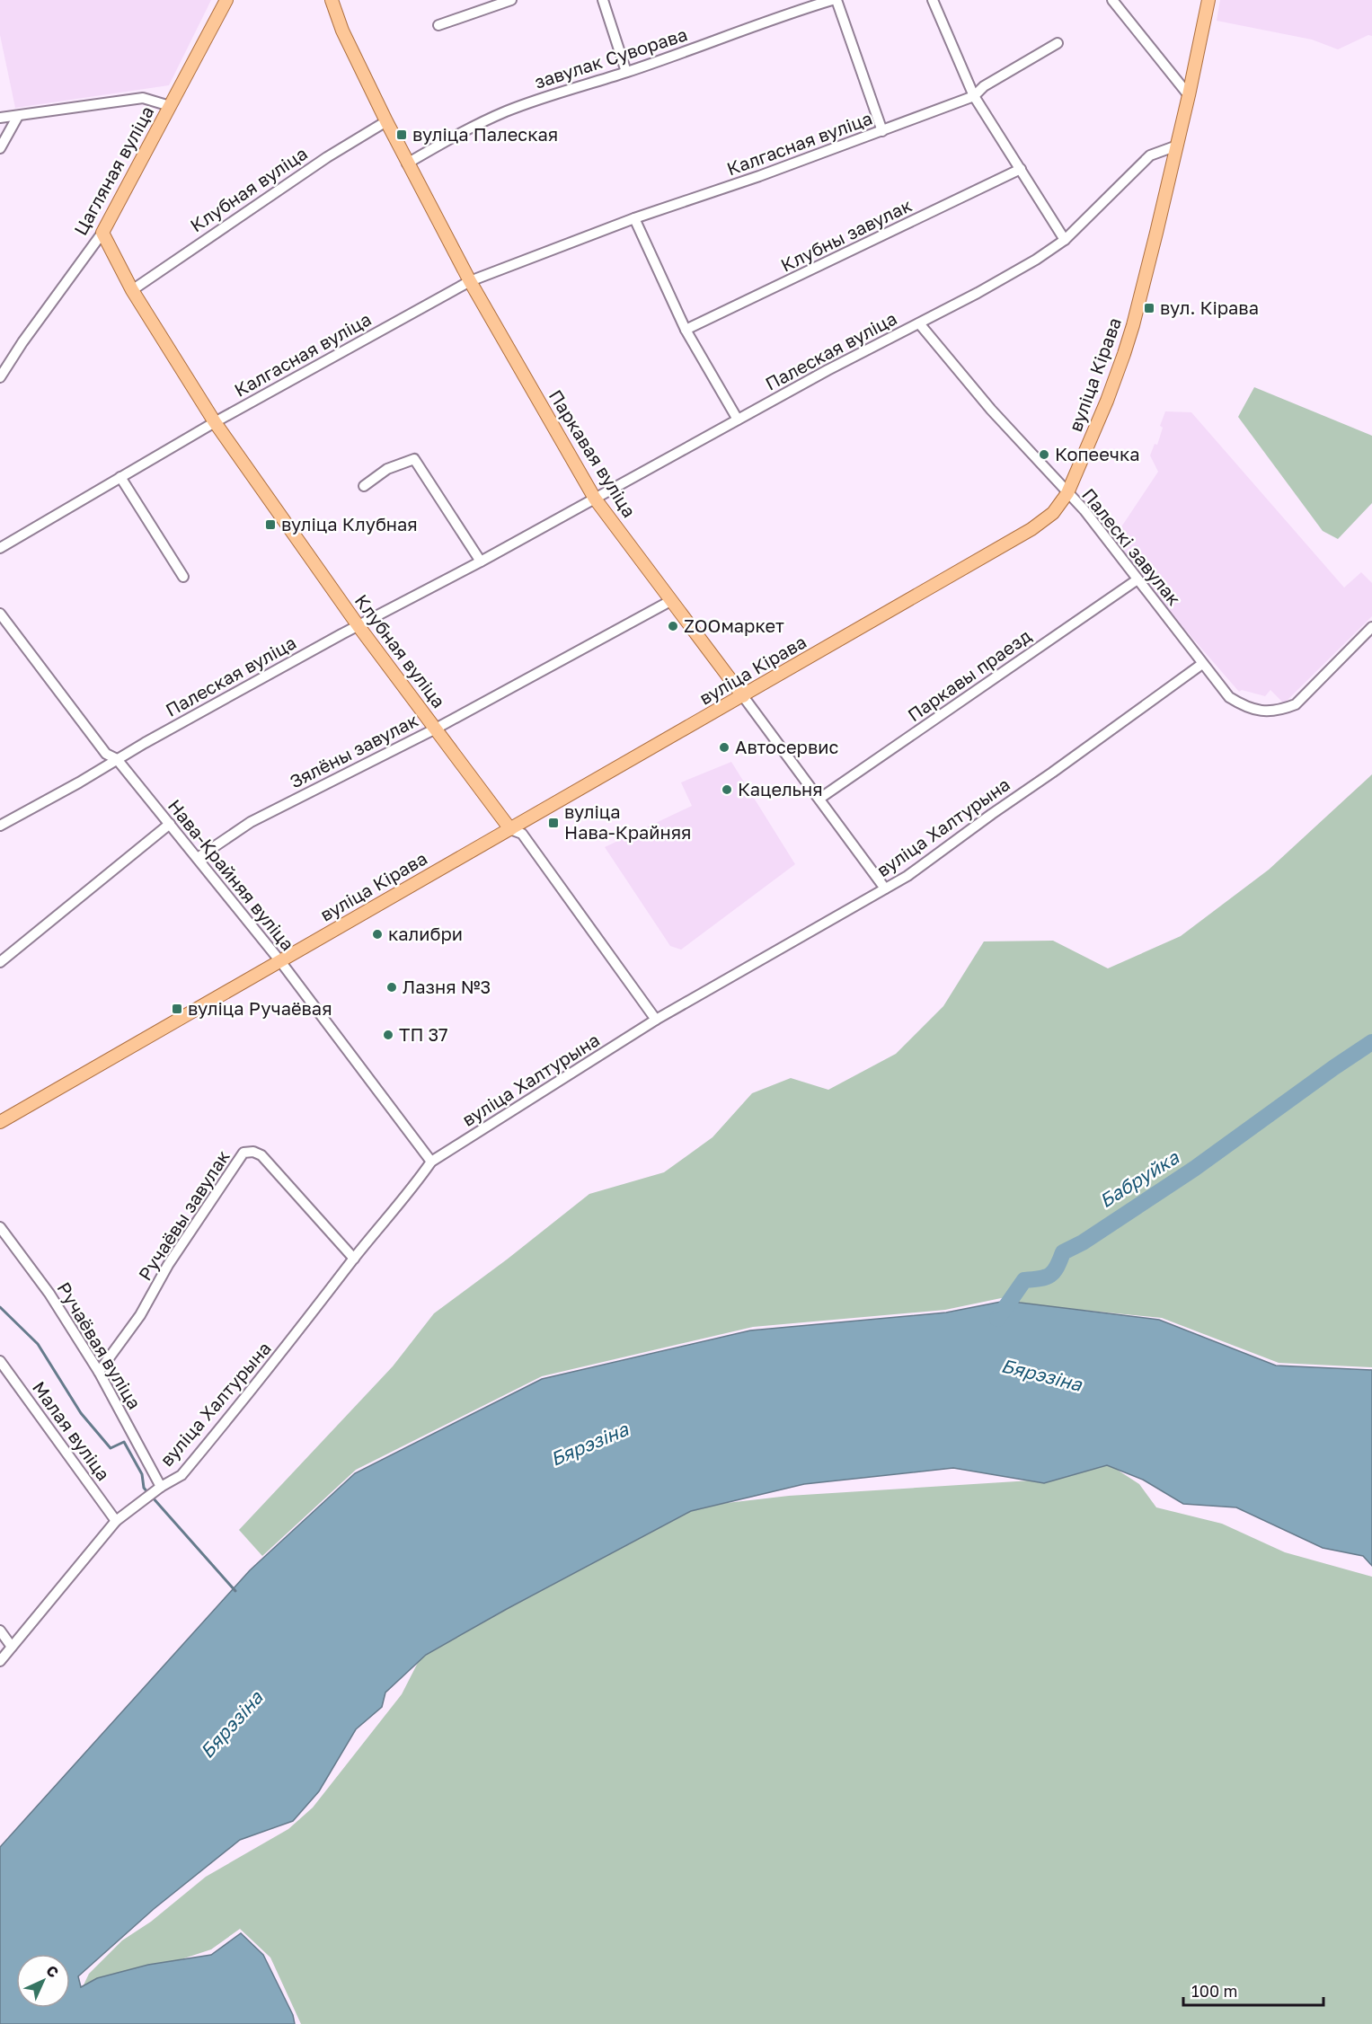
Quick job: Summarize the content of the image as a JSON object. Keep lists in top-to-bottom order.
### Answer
{
  "streets": {
    "main road": [
      "Цагляная вуліца",
      "Клубная вуліца",
      "вуліца Кірава",
      "Паркавая вуліца"
    ],
    "street": [
      "завулак Суворава",
      "Калгасная вуліца",
      "Клубны завулак",
      "Палеская вуліца",
      "Палескі завулак",
      "Паркавы праезд",
      "Зялёны завулак",
      "вуліца Халтурына",
      "Нава-Крайняя вуліца",
      "Ручаёвы завулак",
      "Ручаёвая вуліца",
      "Малая вуліца"
    ]
  },
  "crossings": [
    ["завулак Суворава", "Паркавая вуліца"],
    ["Калгасная вуліца", "Клубная вуліца"],
    ["Калгасная вуліца", "Паркавая вуліца"],
    ["Цагляная вуліца", "Клубная вуліца"],
    ["Клубная вуліца", "Палеская вуліца"],
    ["Клубная вуліца", "вуліца Кірава"],
    ["Клубная вуліца", "Паркавая вуліца"],
    ["Клубная вуліца", "Зялёны завулак"],
    ["Клубная вуліца", "вуліца Халтурына"],
    ["Палеская вуліца", "вуліца Кірава"],
    ["Палеская вуліца", "Паркавая вуліца"],
    ["Палеская вуліца", "Палескі завулак"],
    ["Палеская вуліца", "Нава-Крайняя вуліца"],
    ["вуліца Кірава", "Паркавая вуліца"],
    ["вуліца Кірава", "Палескі завулак"],
    ["вуліца Кірава", "Нава-Крайняя вуліца"],
    ["Паркавая вуліца", "Паркавы праезд"],
    ["Паркавая вуліца", "Зялёны завулак"],
    ["Паркавая вуліца", "вуліца Халтурына"],
    ["Палескі завулак", "Паркавы праезд"],
    ["Палескі завулак", "вуліца Халтурына"],
    ["Зялёны завулак", "Нава-Крайняя вуліца"],
    ["вуліца Халтурына", "Нава-Крайняя вуліца"],
    ["вуліца Халтурына", "Ручаёвы завулак"],
    ["вуліца Халтурына", "Ручаёвая вуліца"],
    ["вуліца Халтурына", "Малая вуліца"],
    ["Ручаёвы завулак", "Ручаёвая вуліца"]
  ],
  "water": ["Бабруйка", "Бярэзіна"],
  "places": {
    "transit": [
      "вуліца Палеская",
      "вул. Кірава",
      "вуліца Клубная",
      "вуліца Нава-Крайняя",
      "вуліца Ручаёвая"
    ],
    "other": [
      "Копеечка",
      "ZOOмаркет",
      "Автосервис",
      "Кацельня",
      "калибри",
      "Лазня №3",
      "ТП 37"
    ]
  },
  "scale_bar": "100 m",
  "north": "top right"
}
